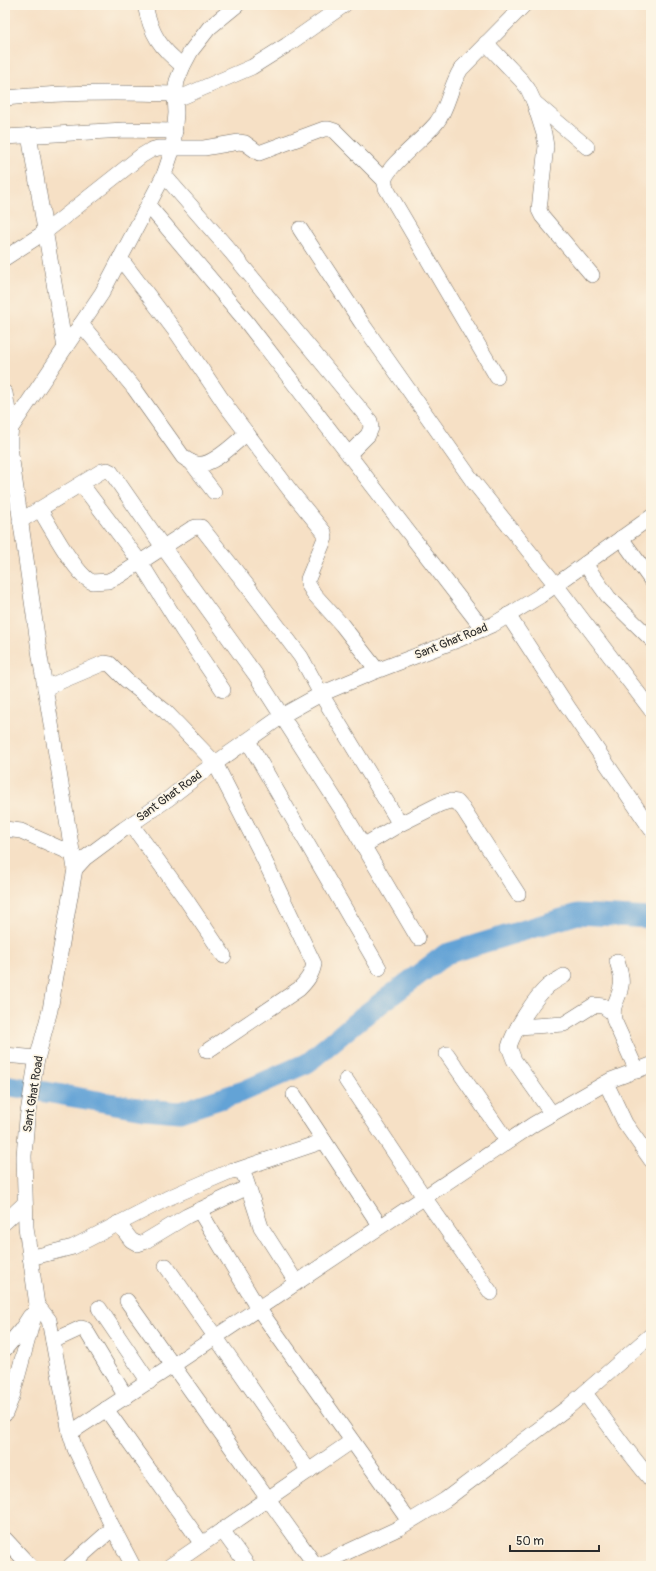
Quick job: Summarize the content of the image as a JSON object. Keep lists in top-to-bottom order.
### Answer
{
  "streets": {
    "street": ["Sant Ghat Road"]
  },
  "scale_bar": "50 m"
}
